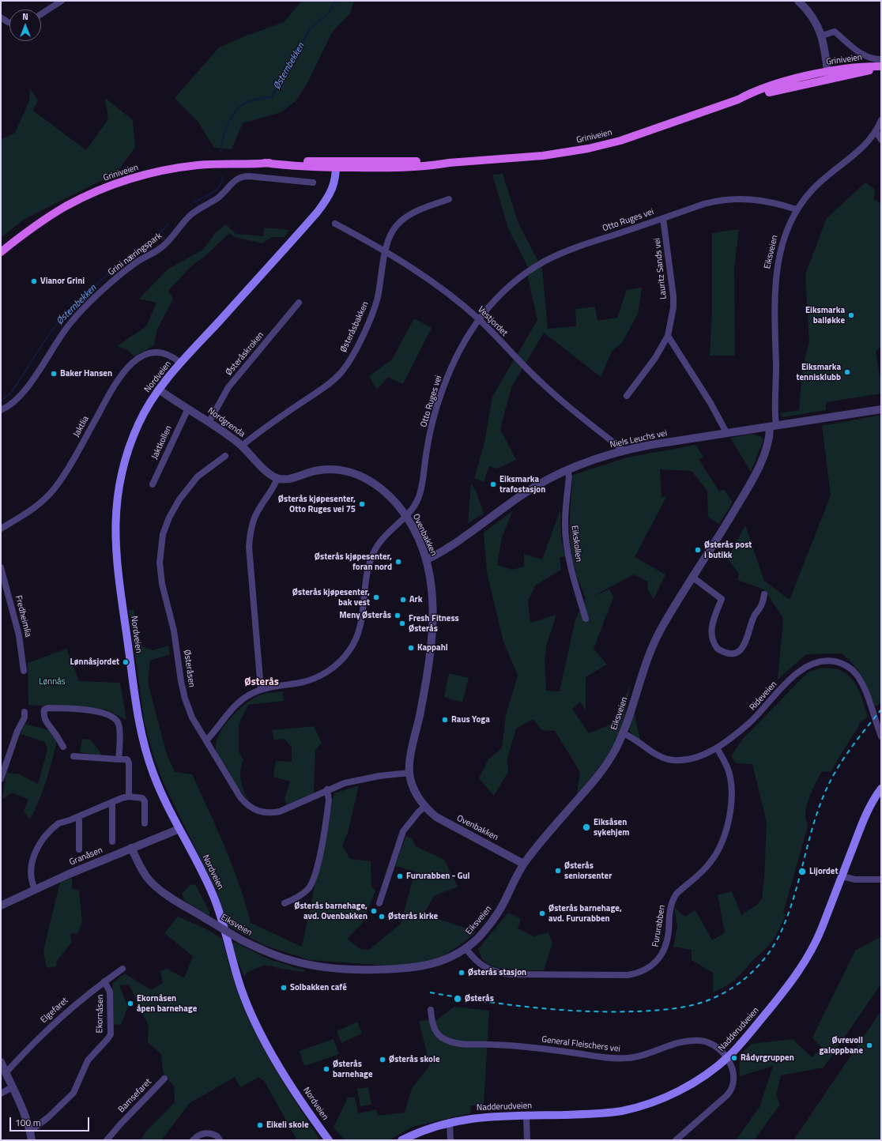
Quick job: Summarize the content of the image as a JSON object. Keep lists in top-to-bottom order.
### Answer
{
  "streets": {
    "main road": ["Griniveien", "Nordveien", "Nadderudveien"],
    "street": [
      "Otto Ruges vei",
      "Eiksveien",
      "Grini næringspark",
      "Lauritz Sands vei",
      "Vestjordet",
      "Østeråsbakken",
      "Østeråskroken",
      "Nordgrenda",
      "Jaktlia",
      "Niels Leuchs vei",
      "Jaktkollen",
      "Ovenbakken",
      "Eikskollen",
      "Fredheimlia",
      "Østeråsen",
      "Rideveien",
      "Granåsen",
      "Fururabben",
      "Elgefaret",
      "Ekornåsen",
      "General Fleischers vei",
      "Bamsefaret"
    ]
  },
  "crossings": [
    ["Griniveien", "Nordveien"],
    ["Otto Ruges vei", "Eiksveien"],
    ["Otto Ruges vei", "Lauritz Sands vei"],
    ["Otto Ruges vei", "Vestjordet"],
    ["Otto Ruges vei", "Ovenbakken"],
    ["Otto Ruges vei", "Østeråsen"],
    ["Eiksveien", "Niels Leuchs vei"],
    ["Eiksveien", "Ovenbakken"],
    ["Eiksveien", "Rideveien"],
    ["Eiksveien", "Granåsen"],
    ["Eiksveien", "Fururabben"],
    ["Vestjordet", "Østeråsbakken"],
    ["Vestjordet", "Niels Leuchs vei"],
    ["Østeråsbakken", "Nordgrenda"],
    ["Østeråskroken", "Nordgrenda"],
    ["Nordveien", "Nordgrenda"],
    ["Nordveien", "Jaktlia"],
    ["Nordveien", "Granåsen"],
    ["Nordgrenda", "Jaktkollen"],
    ["Nordgrenda", "Ovenbakken"],
    ["Niels Leuchs vei", "Ovenbakken"],
    ["Niels Leuchs vei", "Eikskollen"],
    ["Ovenbakken", "Østeråsen"],
    ["Rideveien", "Fururabben"],
    ["Elgefaret", "Ekornåsen"],
    ["Nadderudveien", "General Fleischers vei"]
  ],
  "districts": ["Østerås"],
  "water": ["Østernbekken"],
  "parks": ["Lønnås"],
  "places": [
    "Vianor Grini",
    "Eiksmarka balløkke",
    "Eiksmarka tennisklubb",
    "Baker Hansen",
    "Eiksmarka trafostasjon",
    "Østerås kjøpesenter, Otto Ruges vei 75",
    "Østerås post i butikk",
    "Østerås kjøpesenter, foran nord",
    "Østerås kjøpesenter, bak vest",
    "Ark",
    "Meny Østerås",
    "Fresh Fitness Østerås",
    "Kappahl",
    "Lønnåsjordet",
    "Raus Yoga",
    "Eiksåsen sykehjem",
    "Østerås seniorsenter",
    "Lijordet",
    "Fururabben - Gul",
    "Østerås barnehage, avd. Ovenbakken",
    "Østerås barnehage, avd. Fururabben",
    "Østerås kirke",
    "Østerås stasjon",
    "Solbakken café",
    "Østerås",
    "Ekornåsen åpen barnehage",
    "Øvrevoll galoppbane",
    "Rådyrgruppen",
    "Østerås skole",
    "Østerås barnehage",
    "Eikeli skole"
  ],
  "scale_bar": "100 m",
  "north": "top"
}
